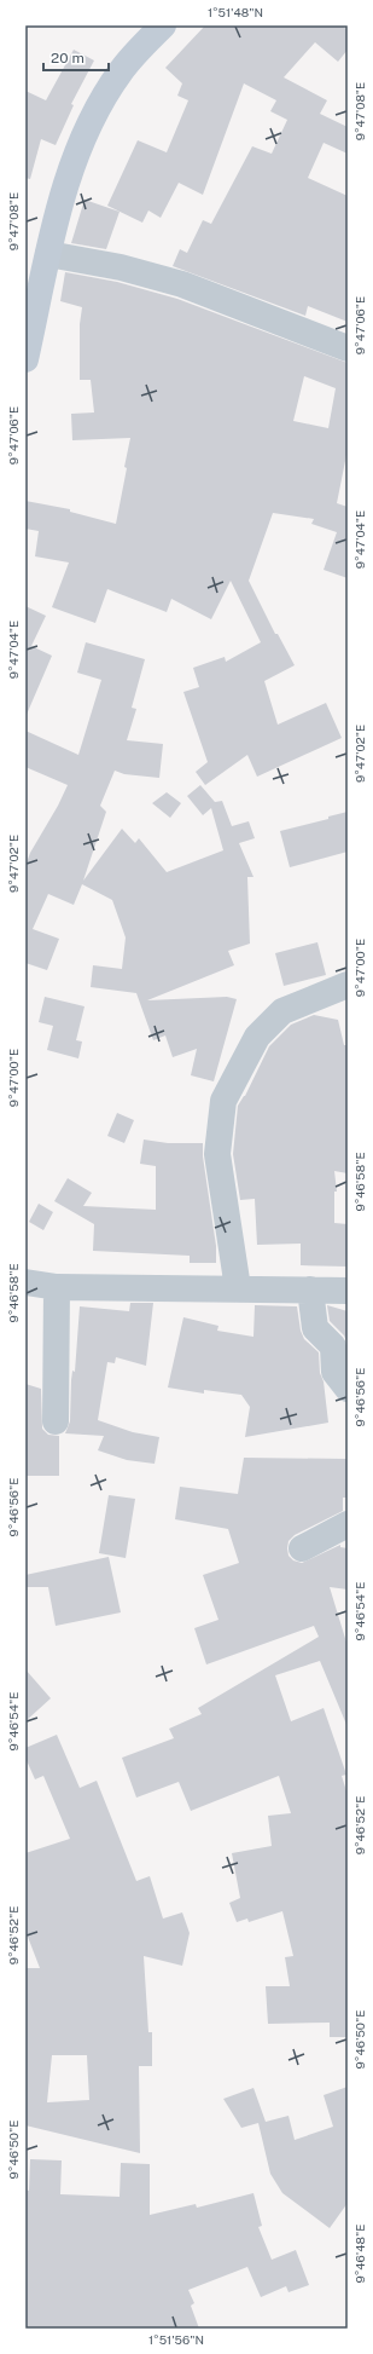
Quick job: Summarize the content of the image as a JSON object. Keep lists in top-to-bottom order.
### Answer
{
  "scale_bar": "20 m",
  "coordinates": [
    "1°51'48\"N",
    "9°47'08\"E",
    "9°47'06\"E",
    "9°47'04\"E",
    "9°47'02\"E",
    "9°47'00\"E",
    "9°46'58\"E",
    "9°46'56\"E",
    "9°46'54\"E",
    "9°46'52\"E",
    "9°46'50\"E",
    "9°46'48\"E",
    "1°51'56\"N"
  ]
}
